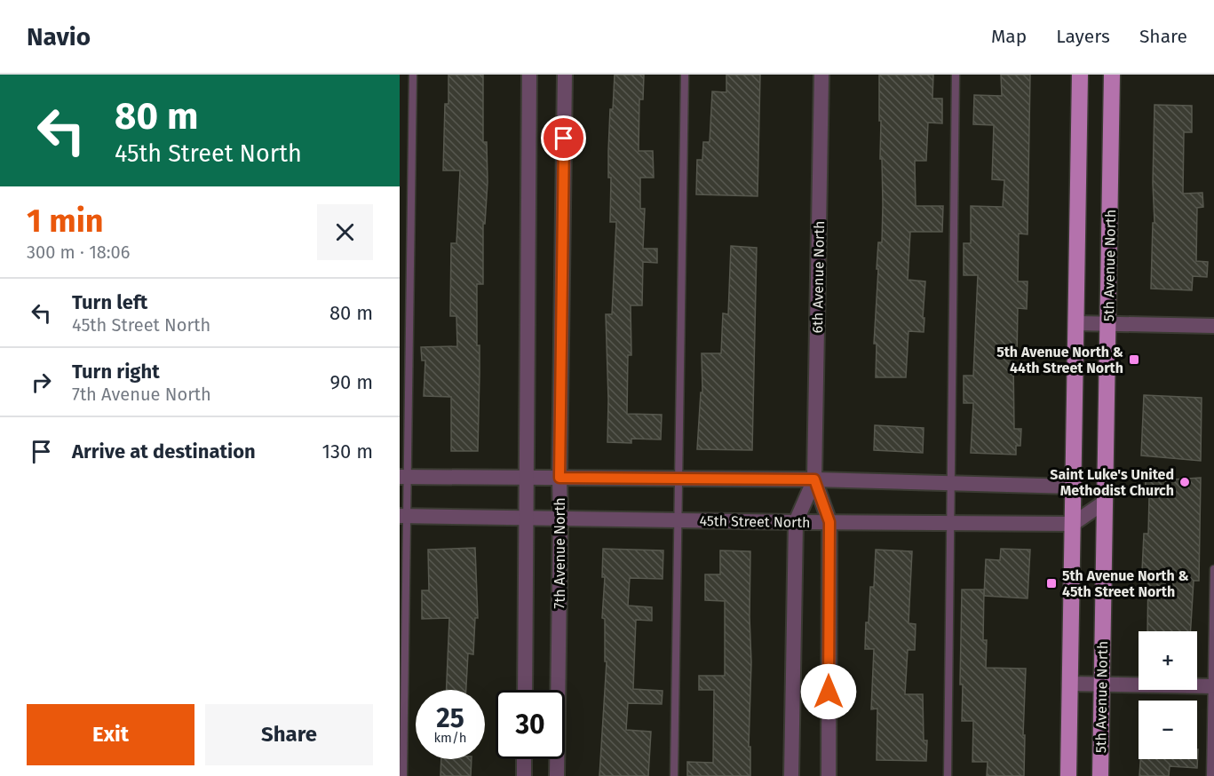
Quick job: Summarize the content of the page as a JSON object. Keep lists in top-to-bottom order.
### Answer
{
  "streets": {
    "main road": ["5th Avenue North"],
    "street": ["6th Avenue North", "45th Street North", "7th Avenue North"]
  },
  "crossings": [
    ["6th Avenue North", "45th Street North"],
    ["45th Street North", "7th Avenue North"]
  ],
  "places": {
    "transit": ["5th Avenue North & 44th Street North", "5th Avenue North & 45th Street North"],
    "other": ["Saint Luke's United Methodist Church"]
  },
  "page": {
    "header": "Navio",
    "nav": ["Map", "Layers", "Share"],
    "turn": ["80 m", "45th Street North"],
    "heading": ["1 min", "300 m · 18:06"],
    "list": [
      {
        "name": "Turn left",
        "note": "45th Street North",
        "value": "80 m"
      },
      {
        "name": "Turn right",
        "note": "7th Avenue North",
        "value": "90 m"
      },
      {
        "name": "Arrive at destination",
        "value": "130 m"
      }
    ],
    "map_buttons": ["+", "−"],
    "speed": "25 km/h",
    "limit": "30",
    "buttons": ["Exit", "Share"]
  }
}
